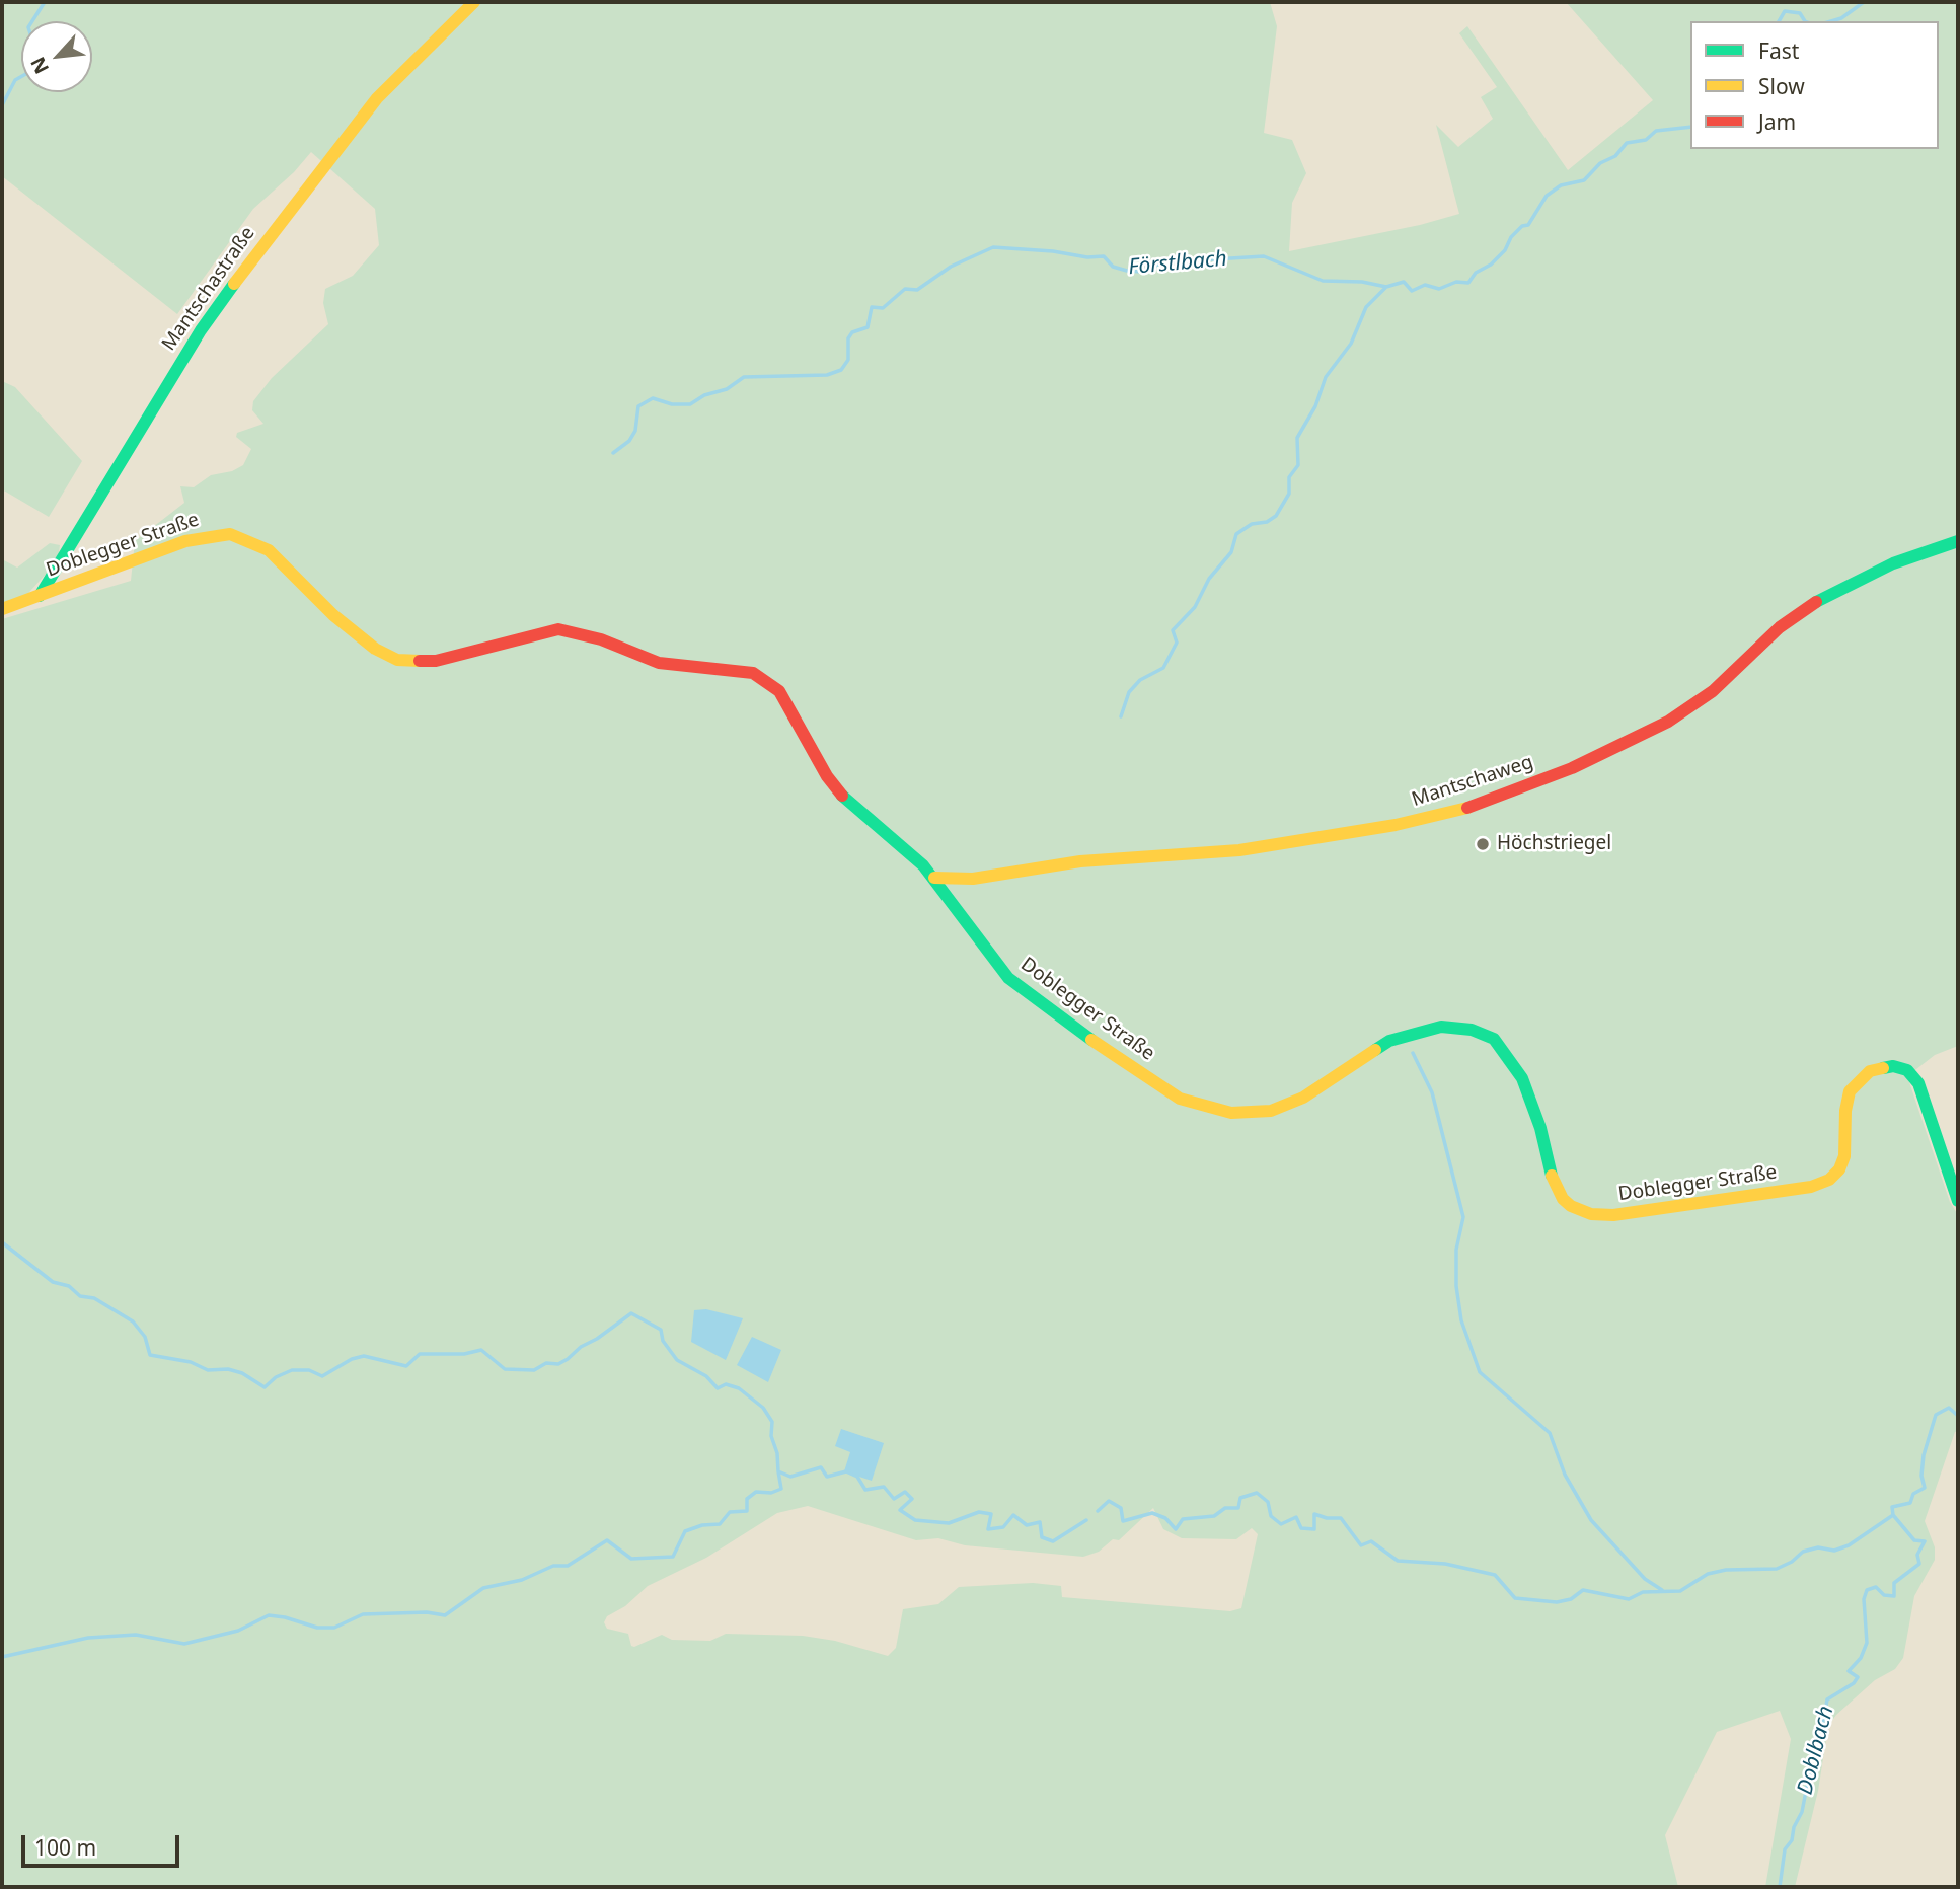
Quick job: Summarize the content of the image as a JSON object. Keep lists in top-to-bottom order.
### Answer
{
  "streets": {
    "street": ["Mantschastraße", "Doblegger Straße", "Mantschaweg"]
  },
  "crossings": [
    ["Mantschastraße", "Doblegger Straße"],
    ["Doblegger Straße", "Mantschaweg"]
  ],
  "water": ["Förstlbach", "Doblbach"],
  "places": ["Höchstriegel"],
  "legend": ["Fast", "Slow", "Jam"],
  "scale_bar": "100 m",
  "north": "bottom left"
}
